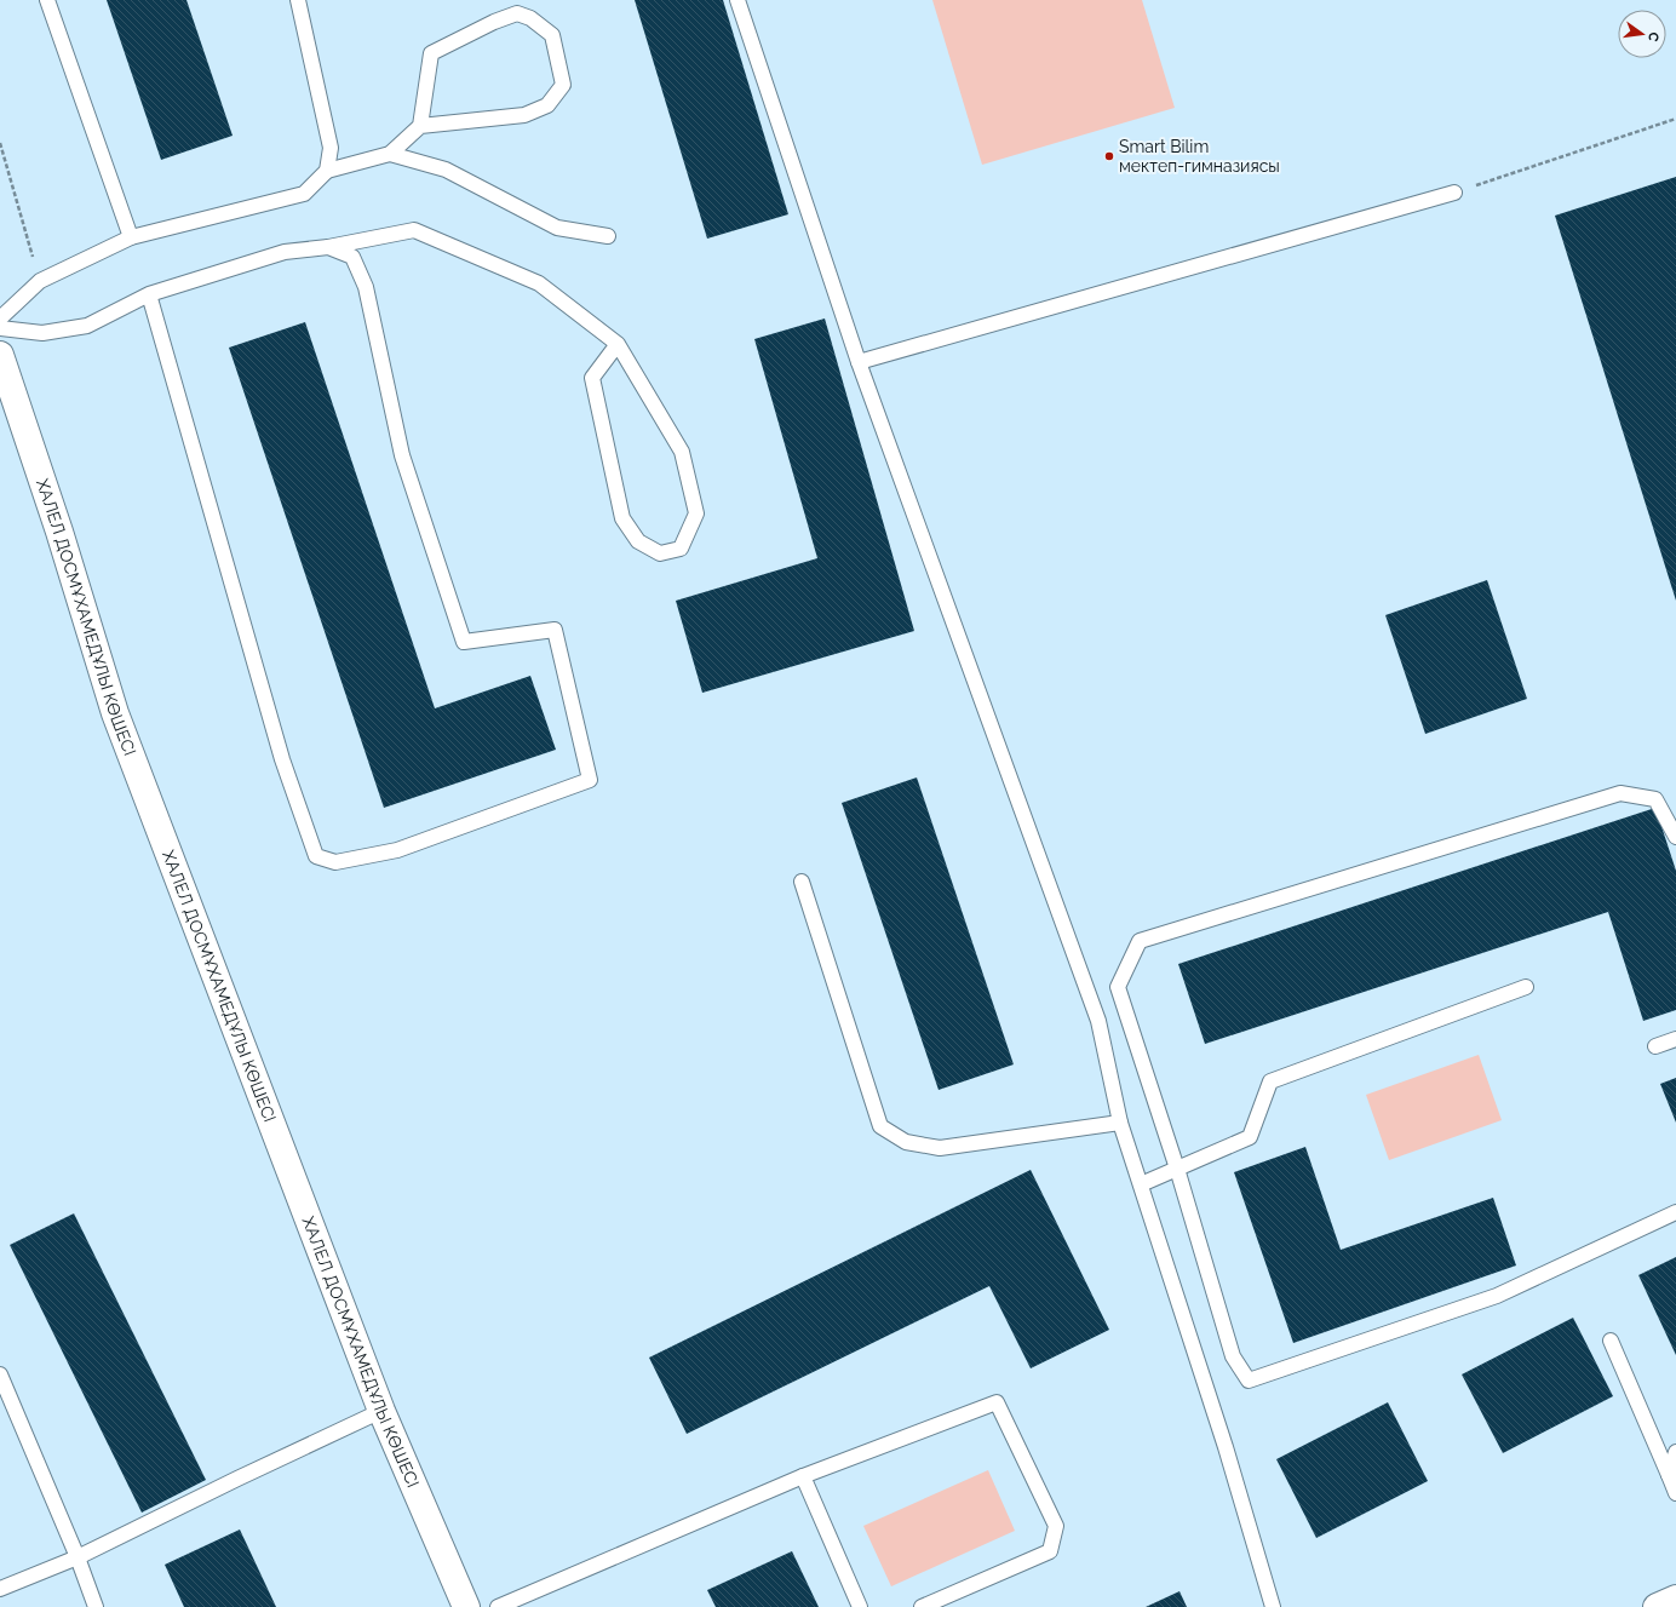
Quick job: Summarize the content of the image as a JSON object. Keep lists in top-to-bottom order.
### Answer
{
  "streets": {
    "street": ["ХАЛЕЛ ДОСМҰХАМЕДҰЛЫ КӨШЕСІ"]
  },
  "places": ["Smart Bilim мектеп-гимназиясы"],
  "north": "right"
}
